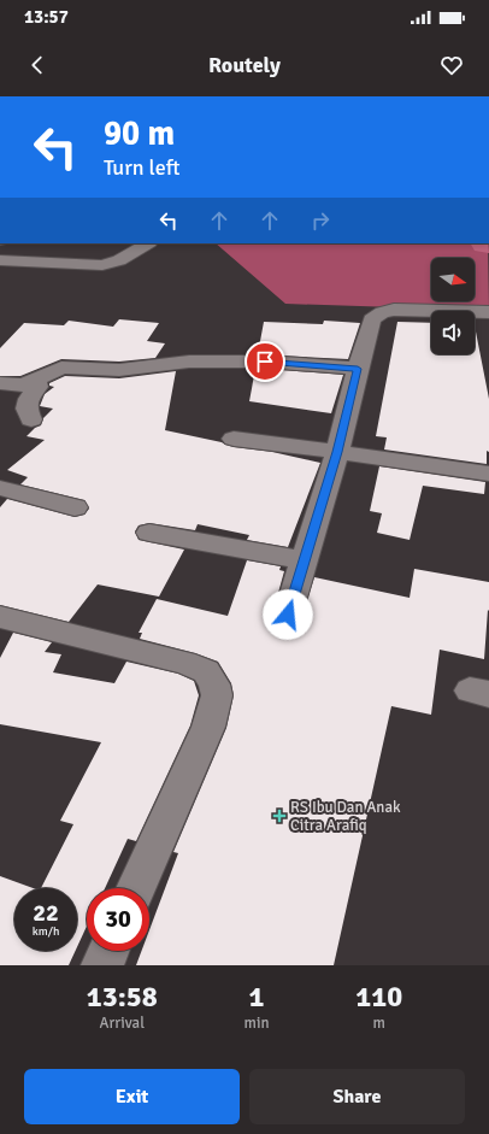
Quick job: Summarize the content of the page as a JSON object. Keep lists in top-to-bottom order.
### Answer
{
  "places": {
    "health": ["RS Ibu Dan Anak Citra Arafiq"]
  },
  "north": "right",
  "page": {
    "status": "13:57",
    "header": "Routely",
    "turn": ["90 m", "Turn left"],
    "speed": "22 km/h",
    "limit": "30",
    "eta": [
      "13:58",
      "Arrival",
      "1",
      "min",
      "110",
      "m"
    ],
    "buttons": ["Exit", "Share"]
  }
}
